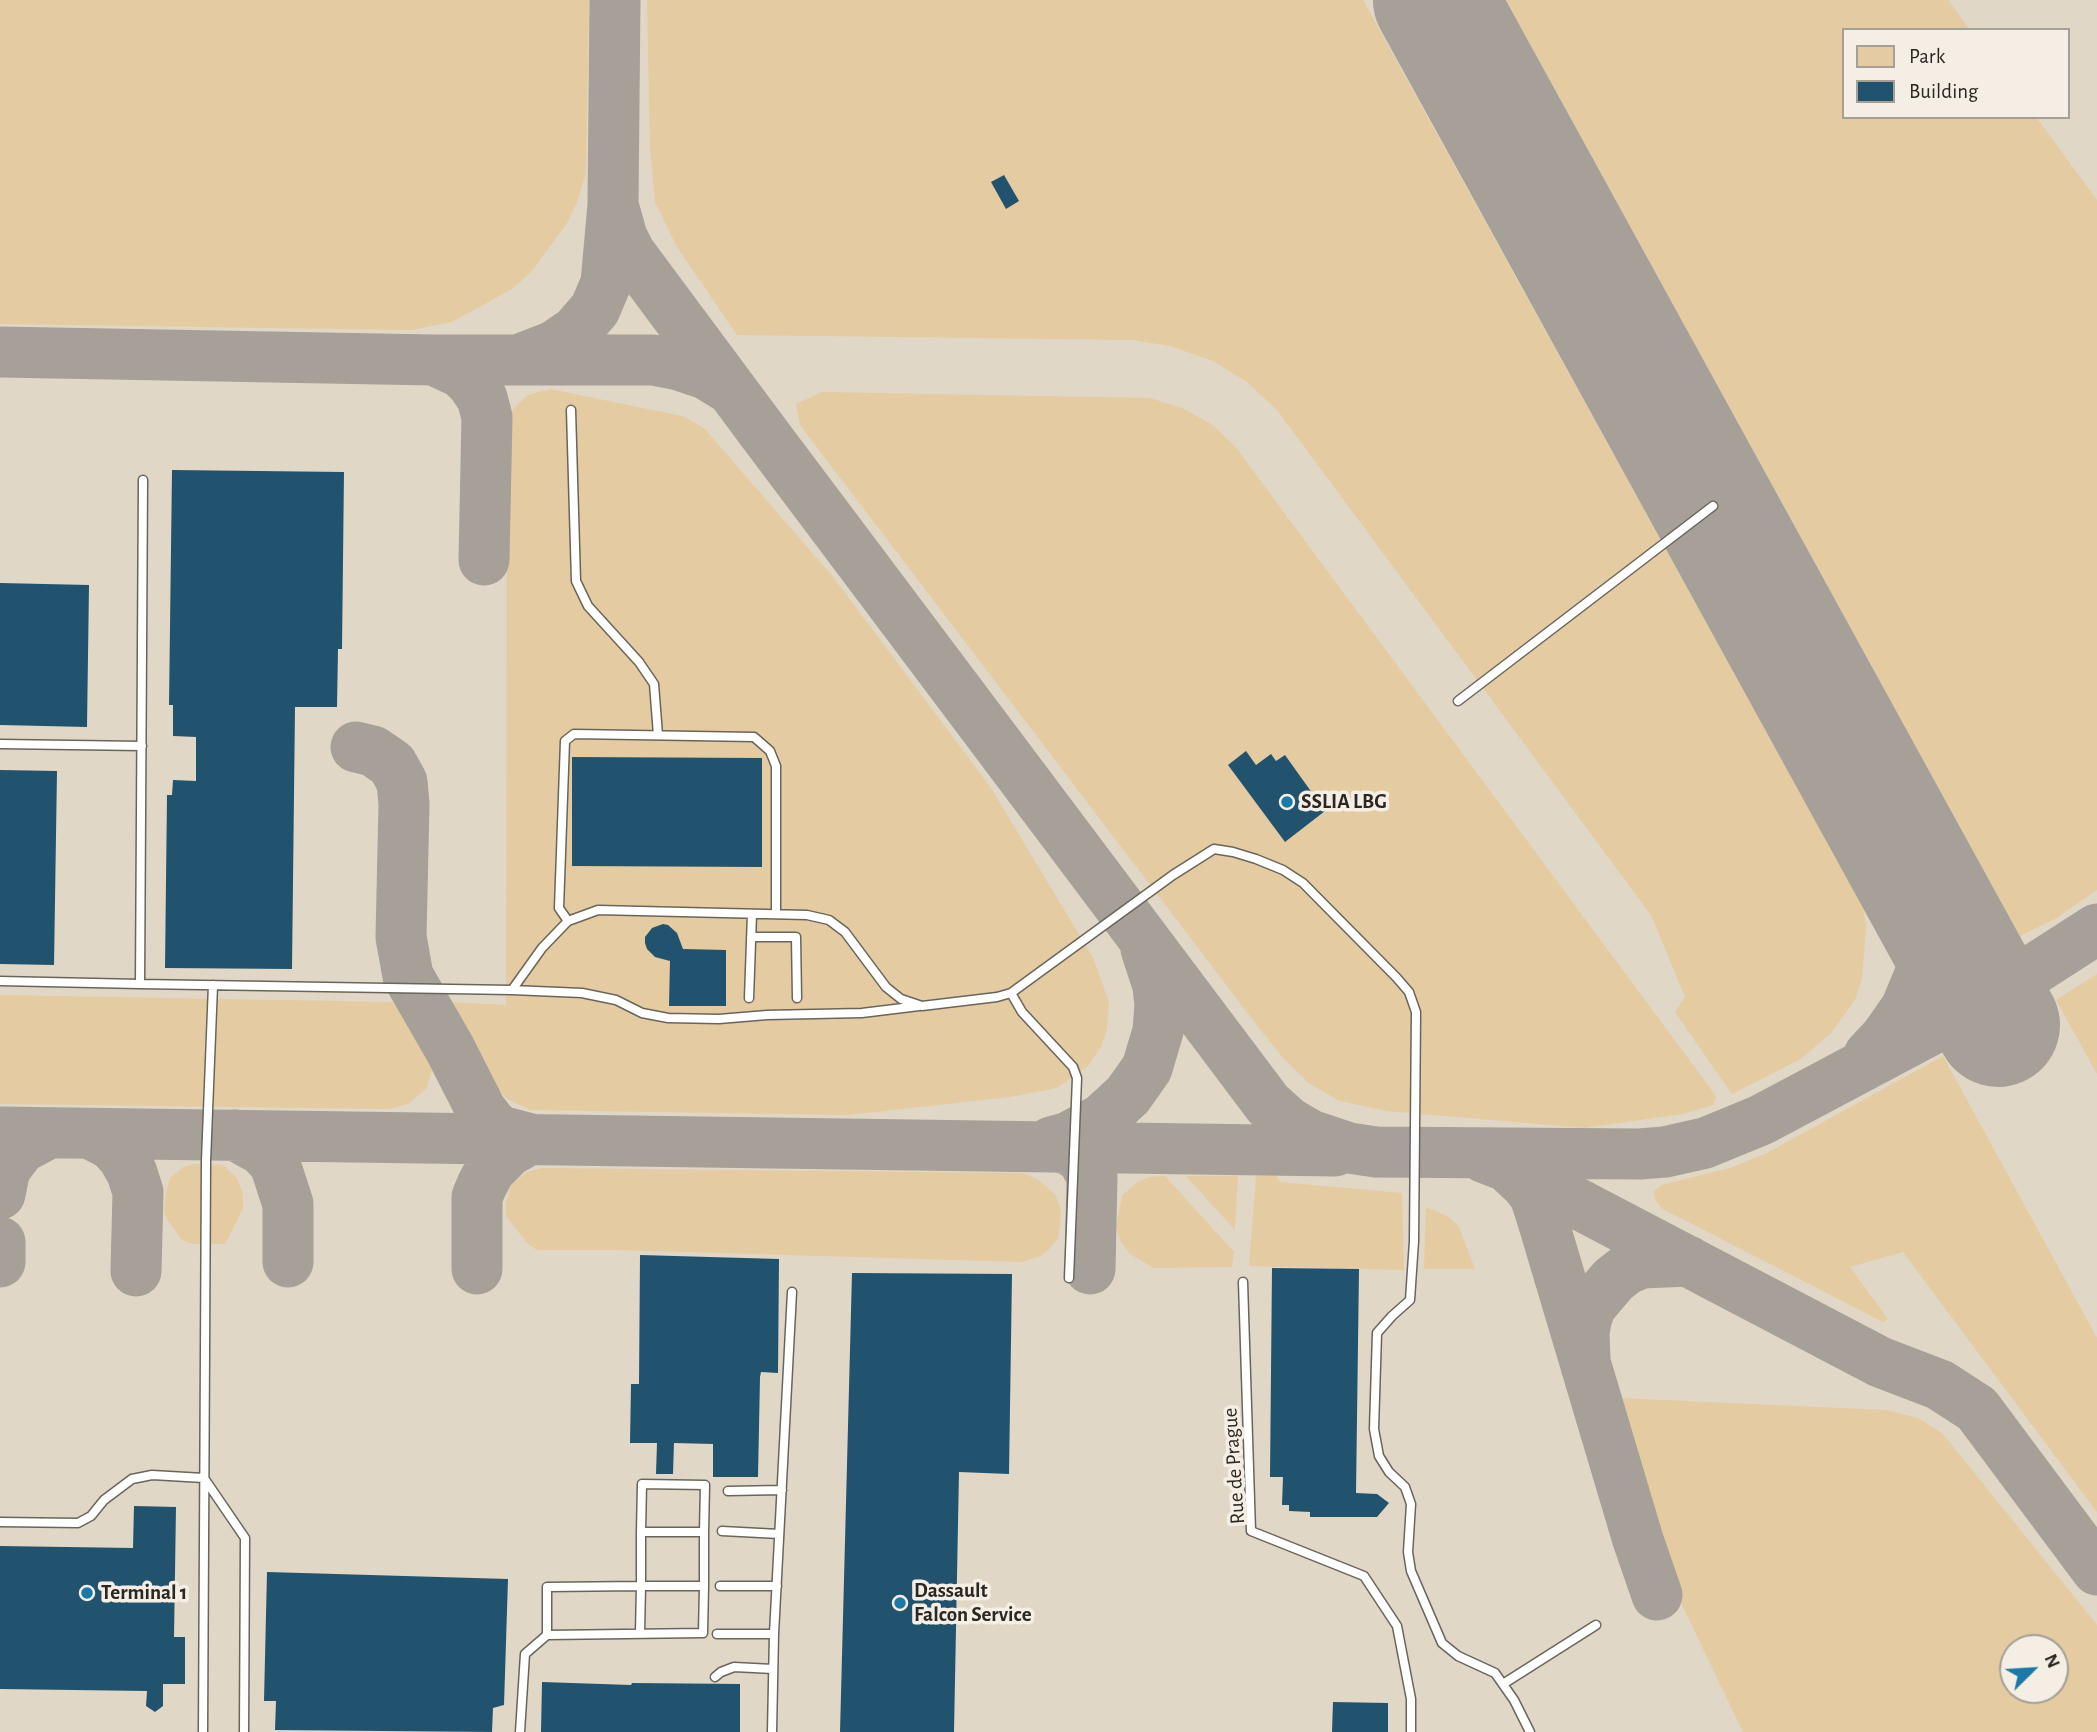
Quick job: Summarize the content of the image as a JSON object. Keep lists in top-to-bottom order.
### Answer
{
  "streets": {
    "lane": ["Rue de Prague"]
  },
  "places": ["SSLIA LBG", "Terminal 1", "Dassault Falcon Service"],
  "legend": ["Park", "Building"],
  "north": "top right"
}
